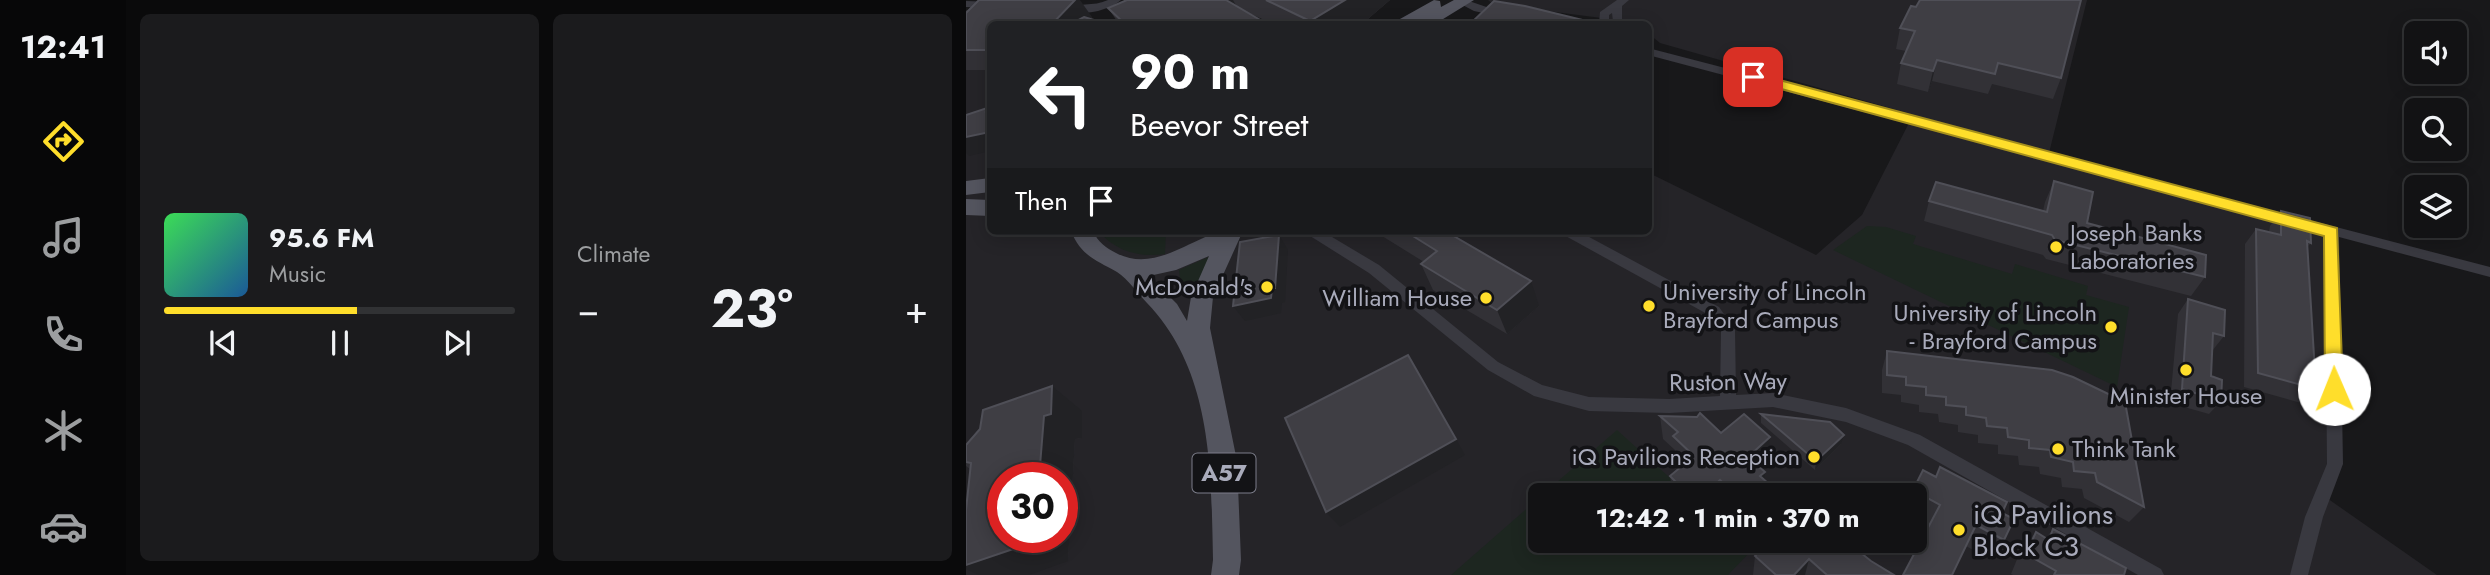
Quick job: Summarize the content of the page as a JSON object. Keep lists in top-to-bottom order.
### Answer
{
  "streets": {
    "main road": ["A57"],
    "street": ["Ruston Way"]
  },
  "places": [
    "Joseph Banks Laboratories",
    "McDonald's",
    "William House",
    "University of Lincoln Brayford Campus",
    "University of Lincoln - Brayford Campus",
    "Minister House",
    "Think Tank",
    "iQ Pavilions Reception",
    "iQ Pavilions Block C3"
  ],
  "page": {
    "tabs": "12:41",
    "tile": "Climate",
    "turn": ["90 m", "Beevor Street"],
    "then": "Then",
    "song": ["95.6 FM", "Music"],
    "heat": ["−", "23°", "+"],
    "limit": "30",
    "trip": "12:42 · 1 min · 370 m"
  }
}
